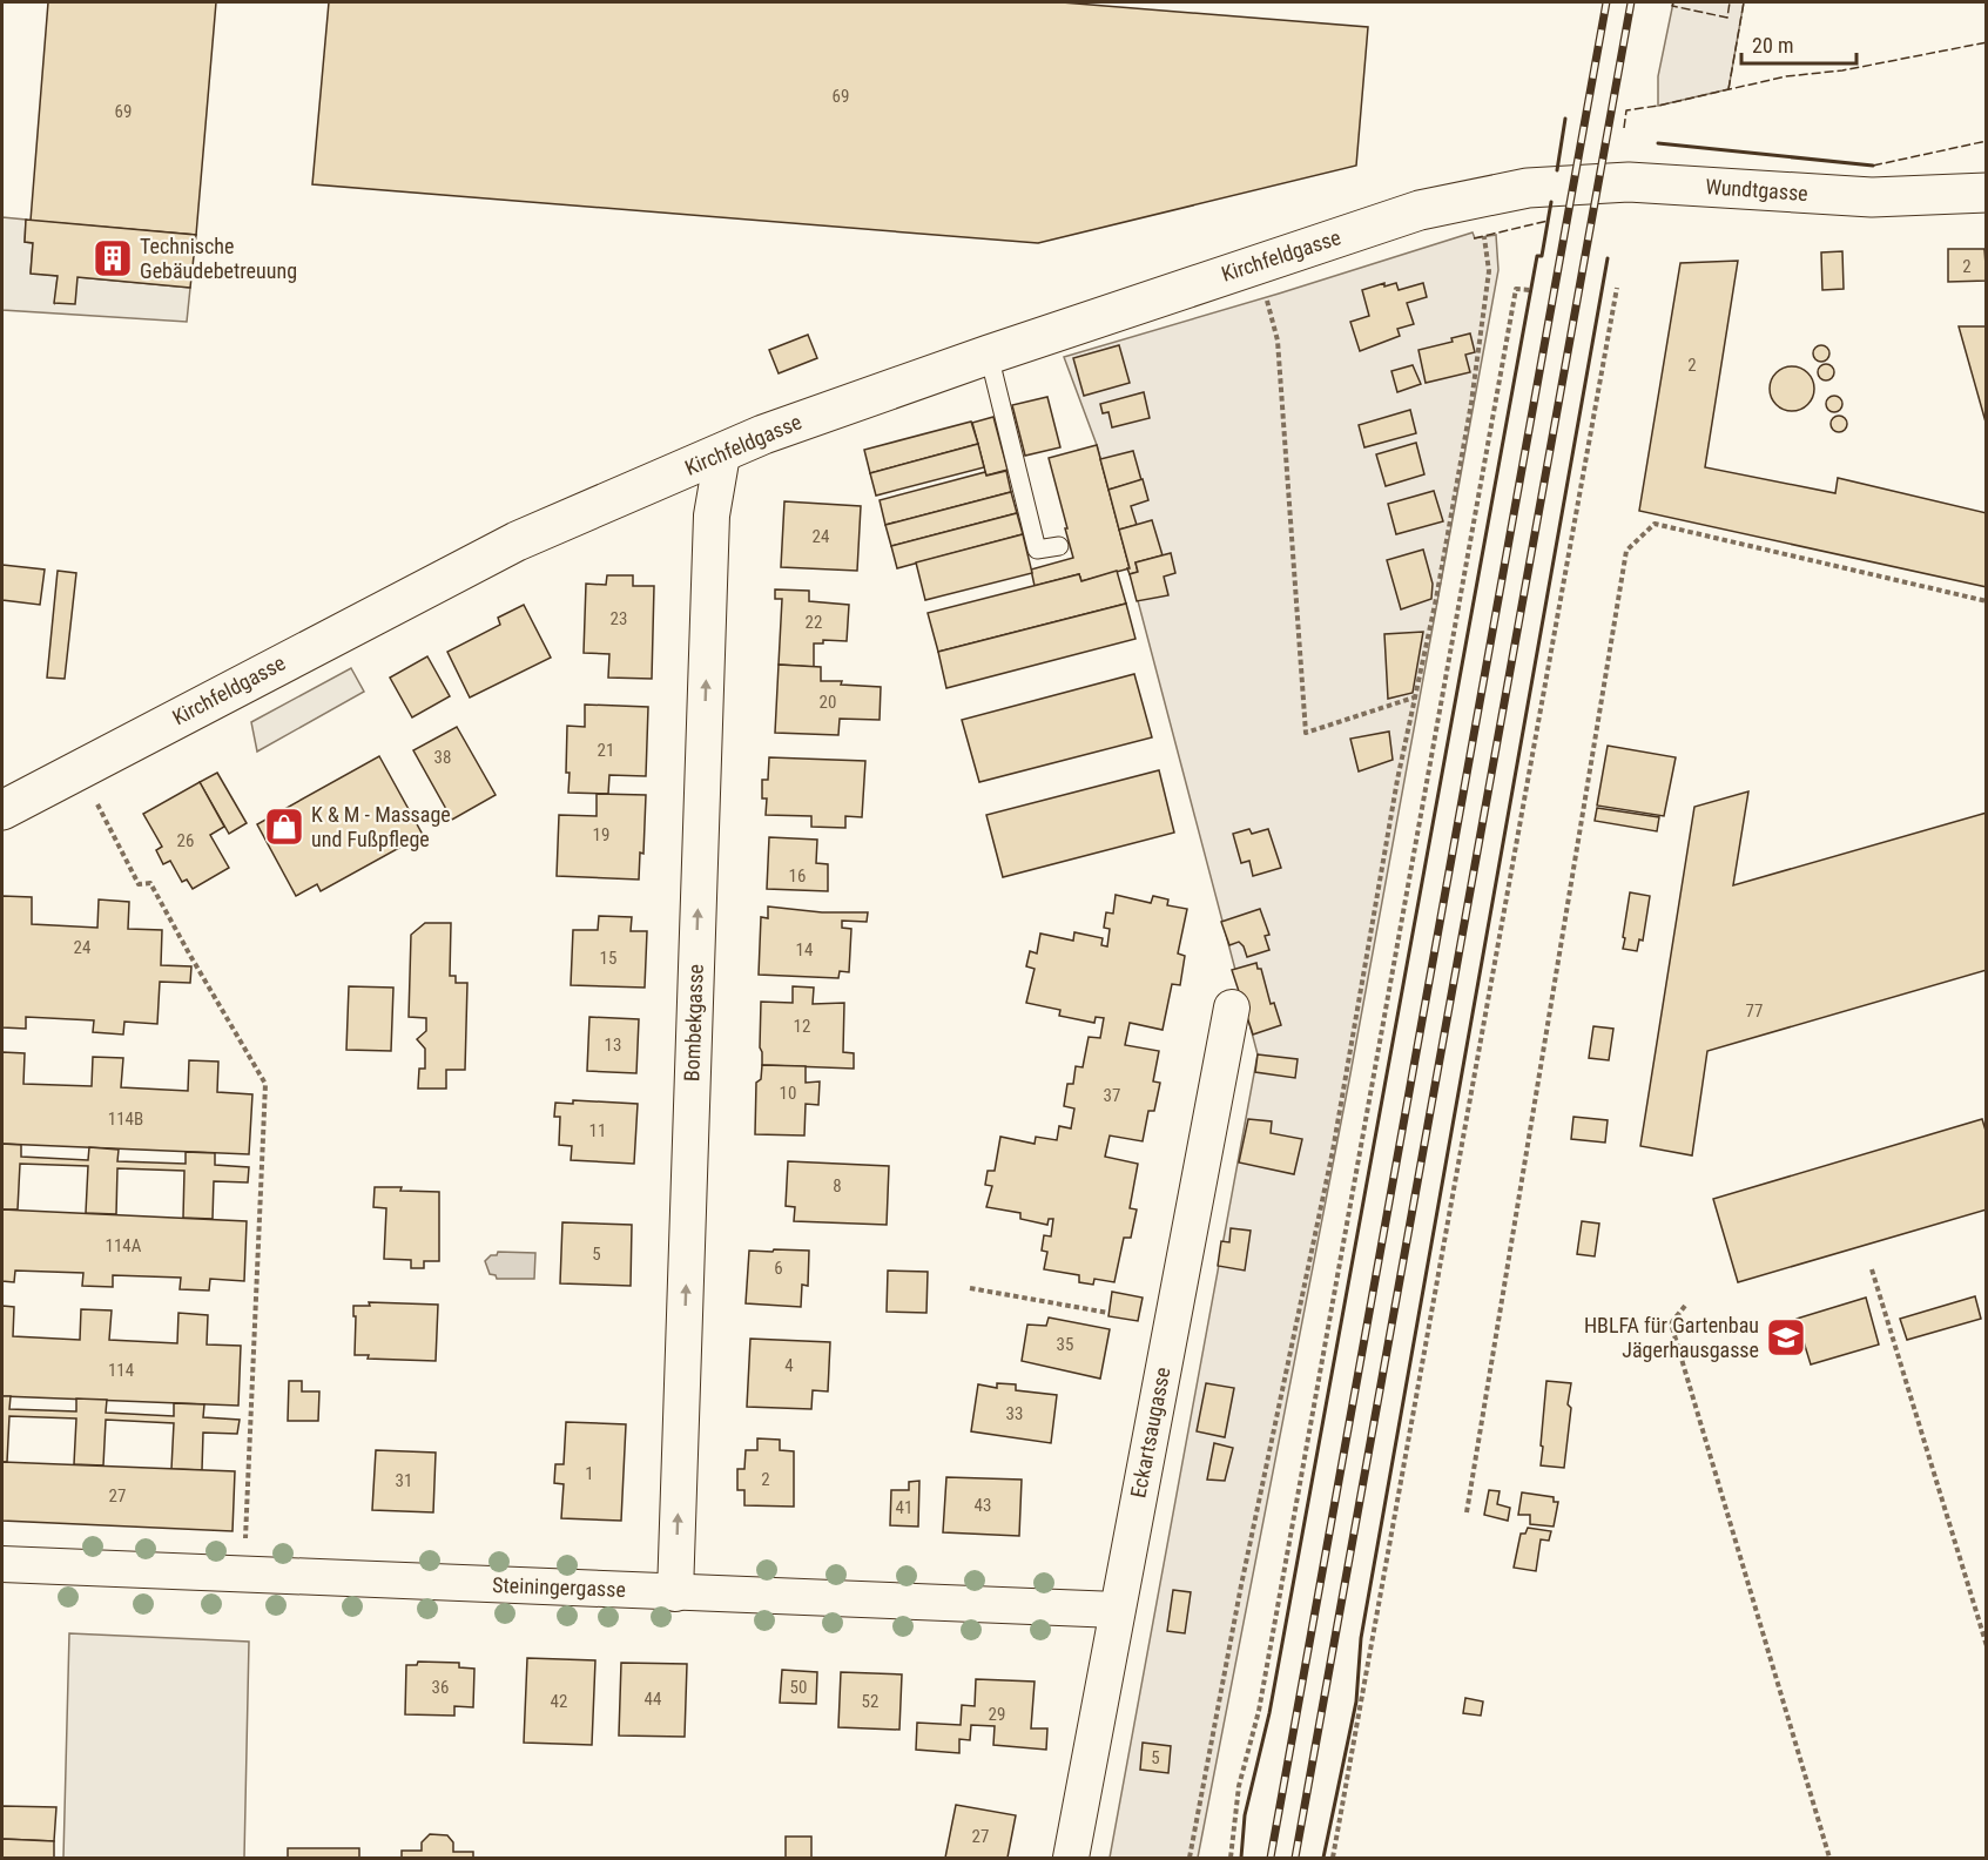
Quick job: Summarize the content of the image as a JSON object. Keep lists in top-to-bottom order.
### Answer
{
  "streets": {
    "street": [
      "Wundtgasse",
      "Kirchfeldgasse",
      "Bombekgasse",
      "Eckartsaugasse",
      "Steiningergasse"
    ]
  },
  "crossings": [
    ["Wundtgasse", "Kirchfeldgasse"],
    ["Kirchfeldgasse", "Bombekgasse"],
    ["Bombekgasse", "Steiningergasse"],
    ["Eckartsaugasse", "Steiningergasse"]
  ],
  "one_way": ["Bombekgasse"],
  "places": {
    "building": ["Technische Gebäudebetreuung"],
    "shop": ["K & M - Massage und Fußpflege"],
    "school or university": ["HBLFA für Gartenbau Jägerhausgasse"]
  },
  "house_numbers": [
    "69",
    "69",
    "2",
    "2",
    "24",
    "23",
    "22",
    "20",
    "21",
    "38",
    "19",
    "26",
    "16",
    "24",
    "14",
    "15",
    "77",
    "12",
    "13",
    "10",
    "37",
    "114B",
    "11",
    "8",
    "114A",
    "5",
    "6",
    "35",
    "4",
    "114",
    "33",
    "1",
    "2",
    "31",
    "27",
    "43",
    "41",
    "36",
    "50",
    "44",
    "42",
    "52",
    "29",
    "5",
    "27"
  ],
  "scale_bar": "20 m"
}
